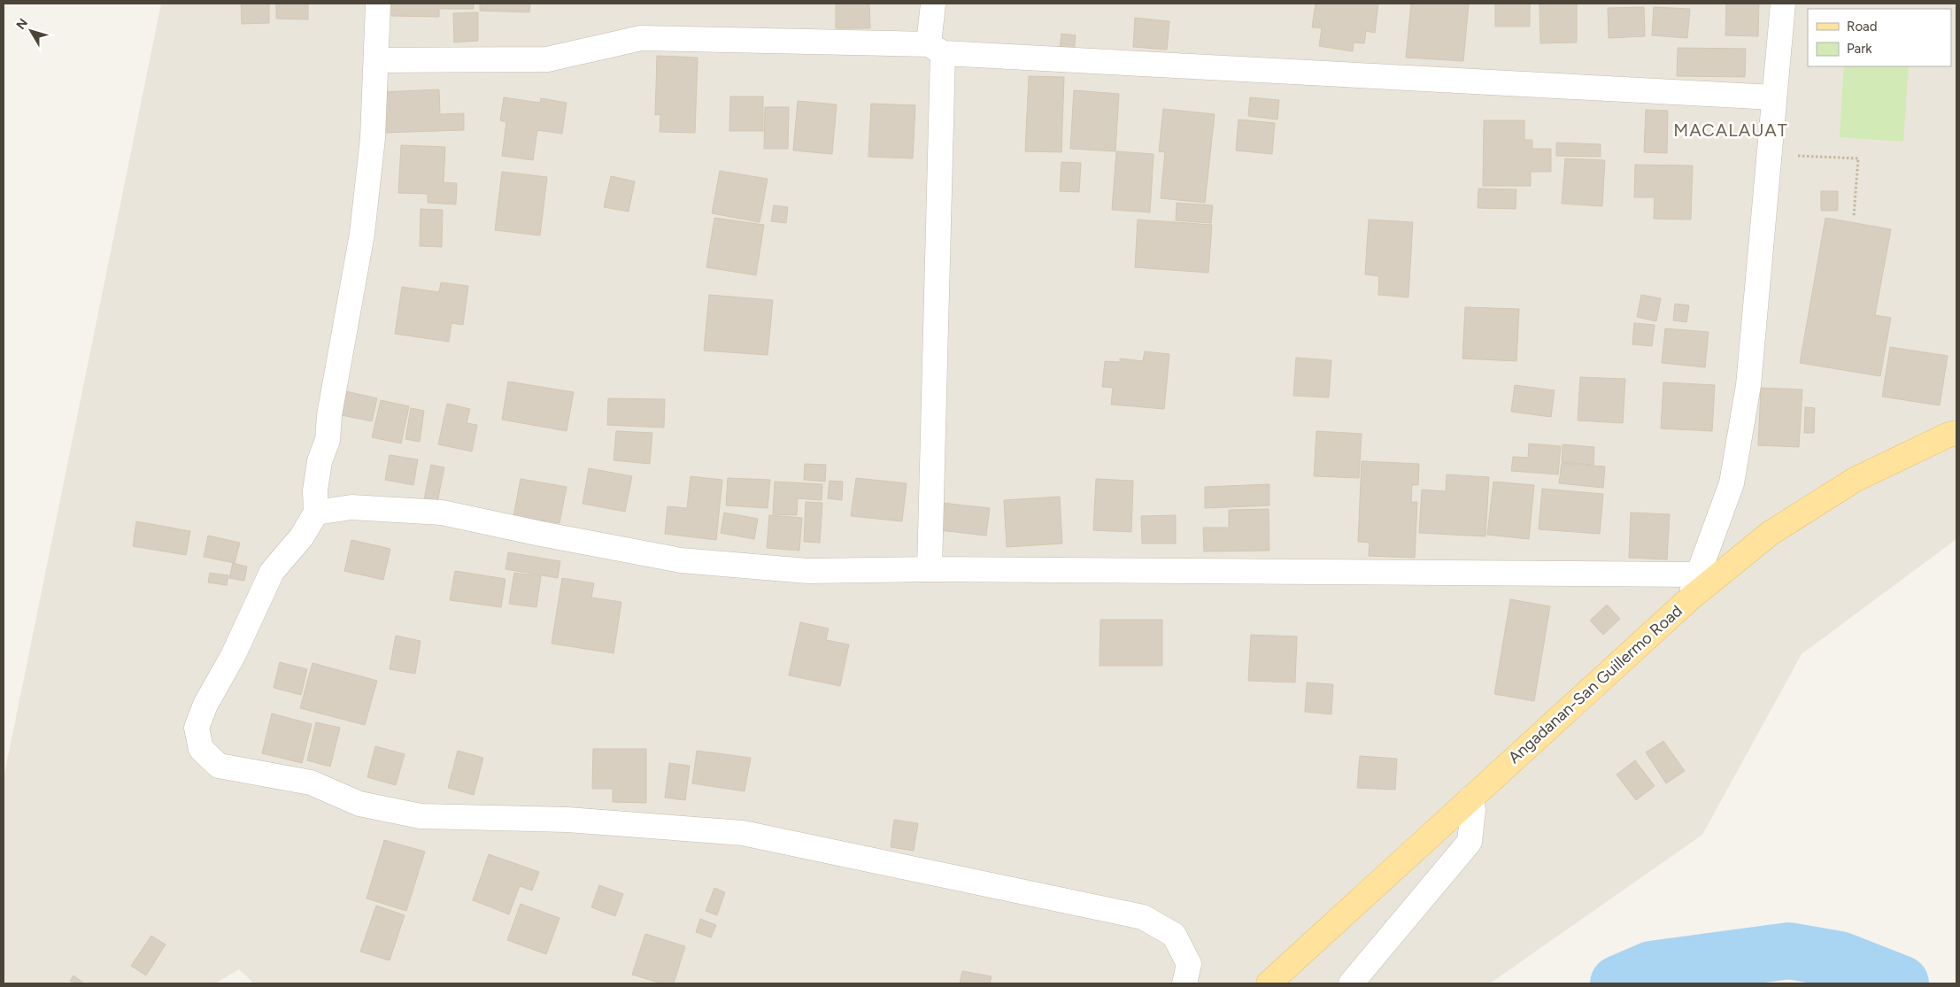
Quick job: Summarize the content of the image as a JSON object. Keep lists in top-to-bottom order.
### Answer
{
  "streets": {
    "main road": ["Angadanan-San Guillermo Road"]
  },
  "districts": ["MACALAUAT"],
  "legend": ["Road", "Park"],
  "north": "top left"
}
